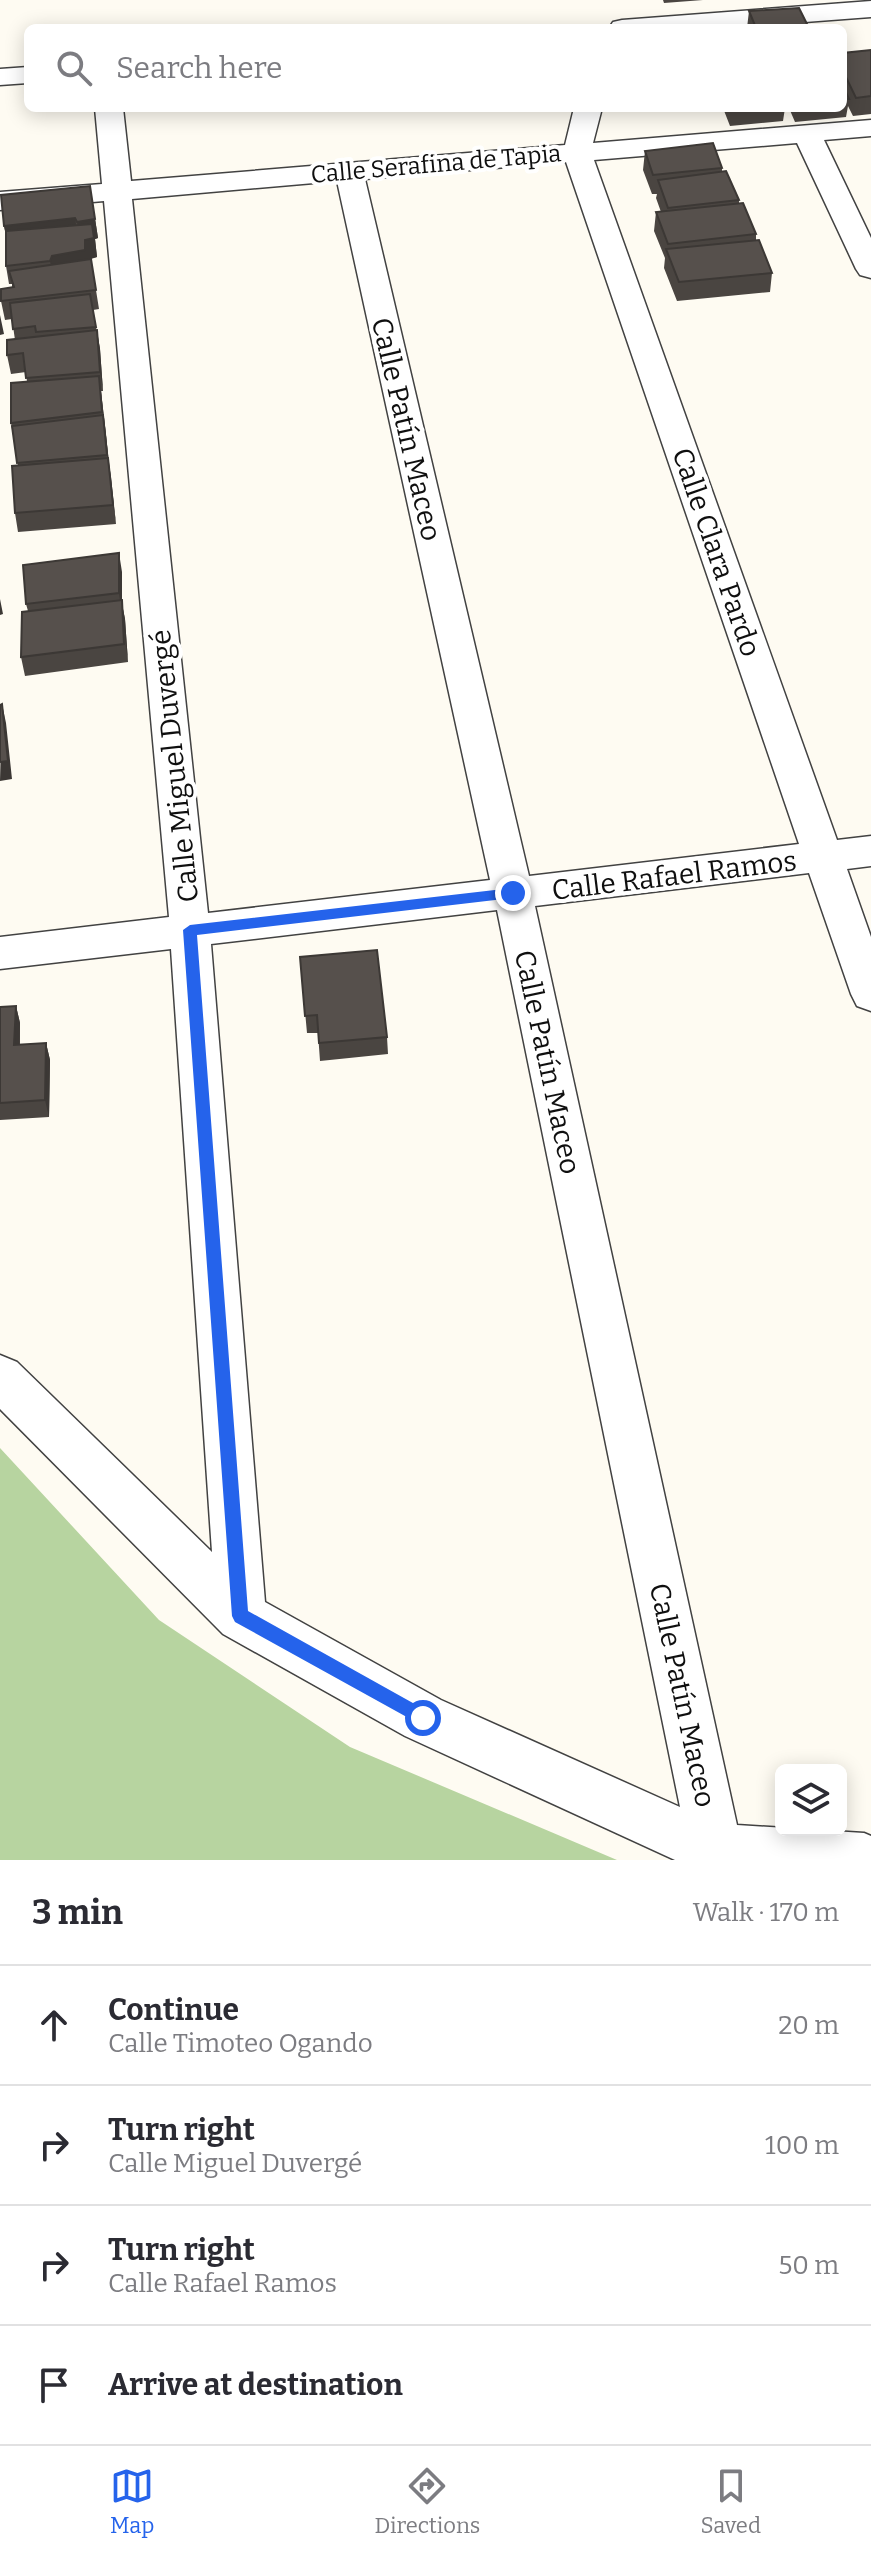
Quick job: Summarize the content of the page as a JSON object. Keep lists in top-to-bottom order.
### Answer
{
  "streets": {
    "street": [
      "Calle Serafina de Tapia",
      "Calle Patín Maceo",
      "Calle Clara Pardo",
      "Calle Miguel Duvergé",
      "Calle Rafael Ramos"
    ]
  },
  "crossings": [
    ["Calle Serafina de Tapia", "Calle Patín Maceo"],
    ["Calle Serafina de Tapia", "Calle Clara Pardo"],
    ["Calle Serafina de Tapia", "Calle Miguel Duvergé"],
    ["Calle Patín Maceo", "Calle Rafael Ramos"],
    ["Calle Clara Pardo", "Calle Rafael Ramos"],
    ["Calle Miguel Duvergé", "Calle Rafael Ramos"]
  ],
  "page": {
    "search": "Search here",
    "heading": ["3 min", "Walk · 170 m"],
    "list": [
      ["Continue", "Calle Timoteo Ogando", "20 m"],
      ["Turn right", "Calle Miguel Duvergé", "100 m"],
      ["Turn right", "Calle Rafael Ramos", "50 m"],
      "Arrive at destination"
    ],
    "nav": ["Map", "Directions", "Saved"]
  }
}
